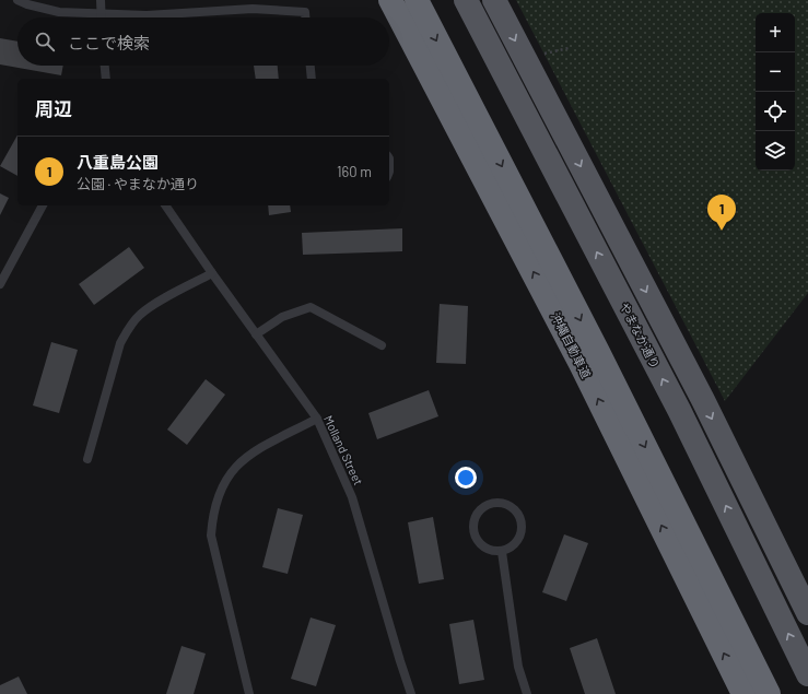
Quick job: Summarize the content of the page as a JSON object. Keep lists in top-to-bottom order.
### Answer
{
  "streets": {
    "highway": ["沖縄自動車道"],
    "main road": ["やまなか通り"],
    "lane": ["Molland Street"]
  },
  "page": {
    "map_buttons": ["+", "−"],
    "search": "ここで検索",
    "heading": "周辺",
    "list": [
      {
        "mark": "1",
        "name": "八重島公園",
        "note": "公園 · やまなか通り",
        "value": "160 m"
      }
    ],
    "pins": "1"
  }
}
